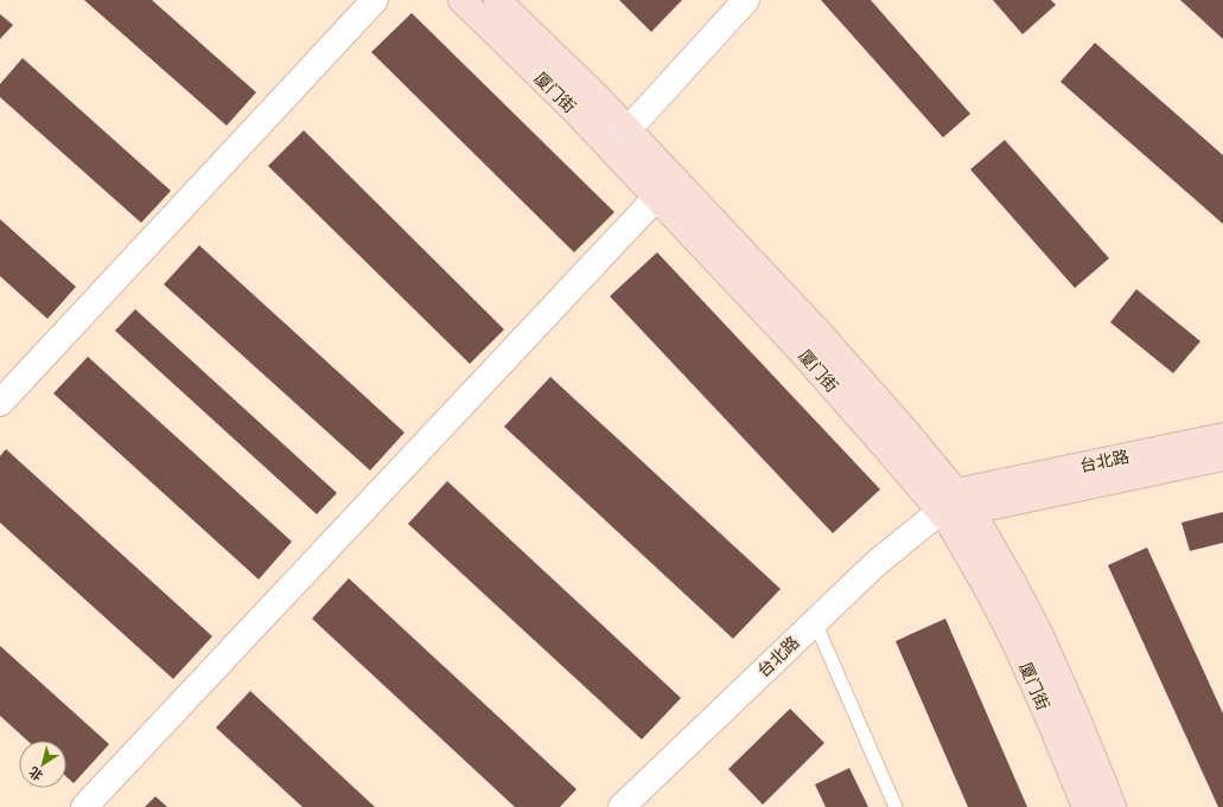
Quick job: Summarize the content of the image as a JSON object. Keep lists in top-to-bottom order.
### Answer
{
  "streets": {
    "main road": ["厦门街", "台北路"]
  },
  "crossings": [
    ["厦门街", "台北路"]
  ],
  "north": "bottom left"
}
